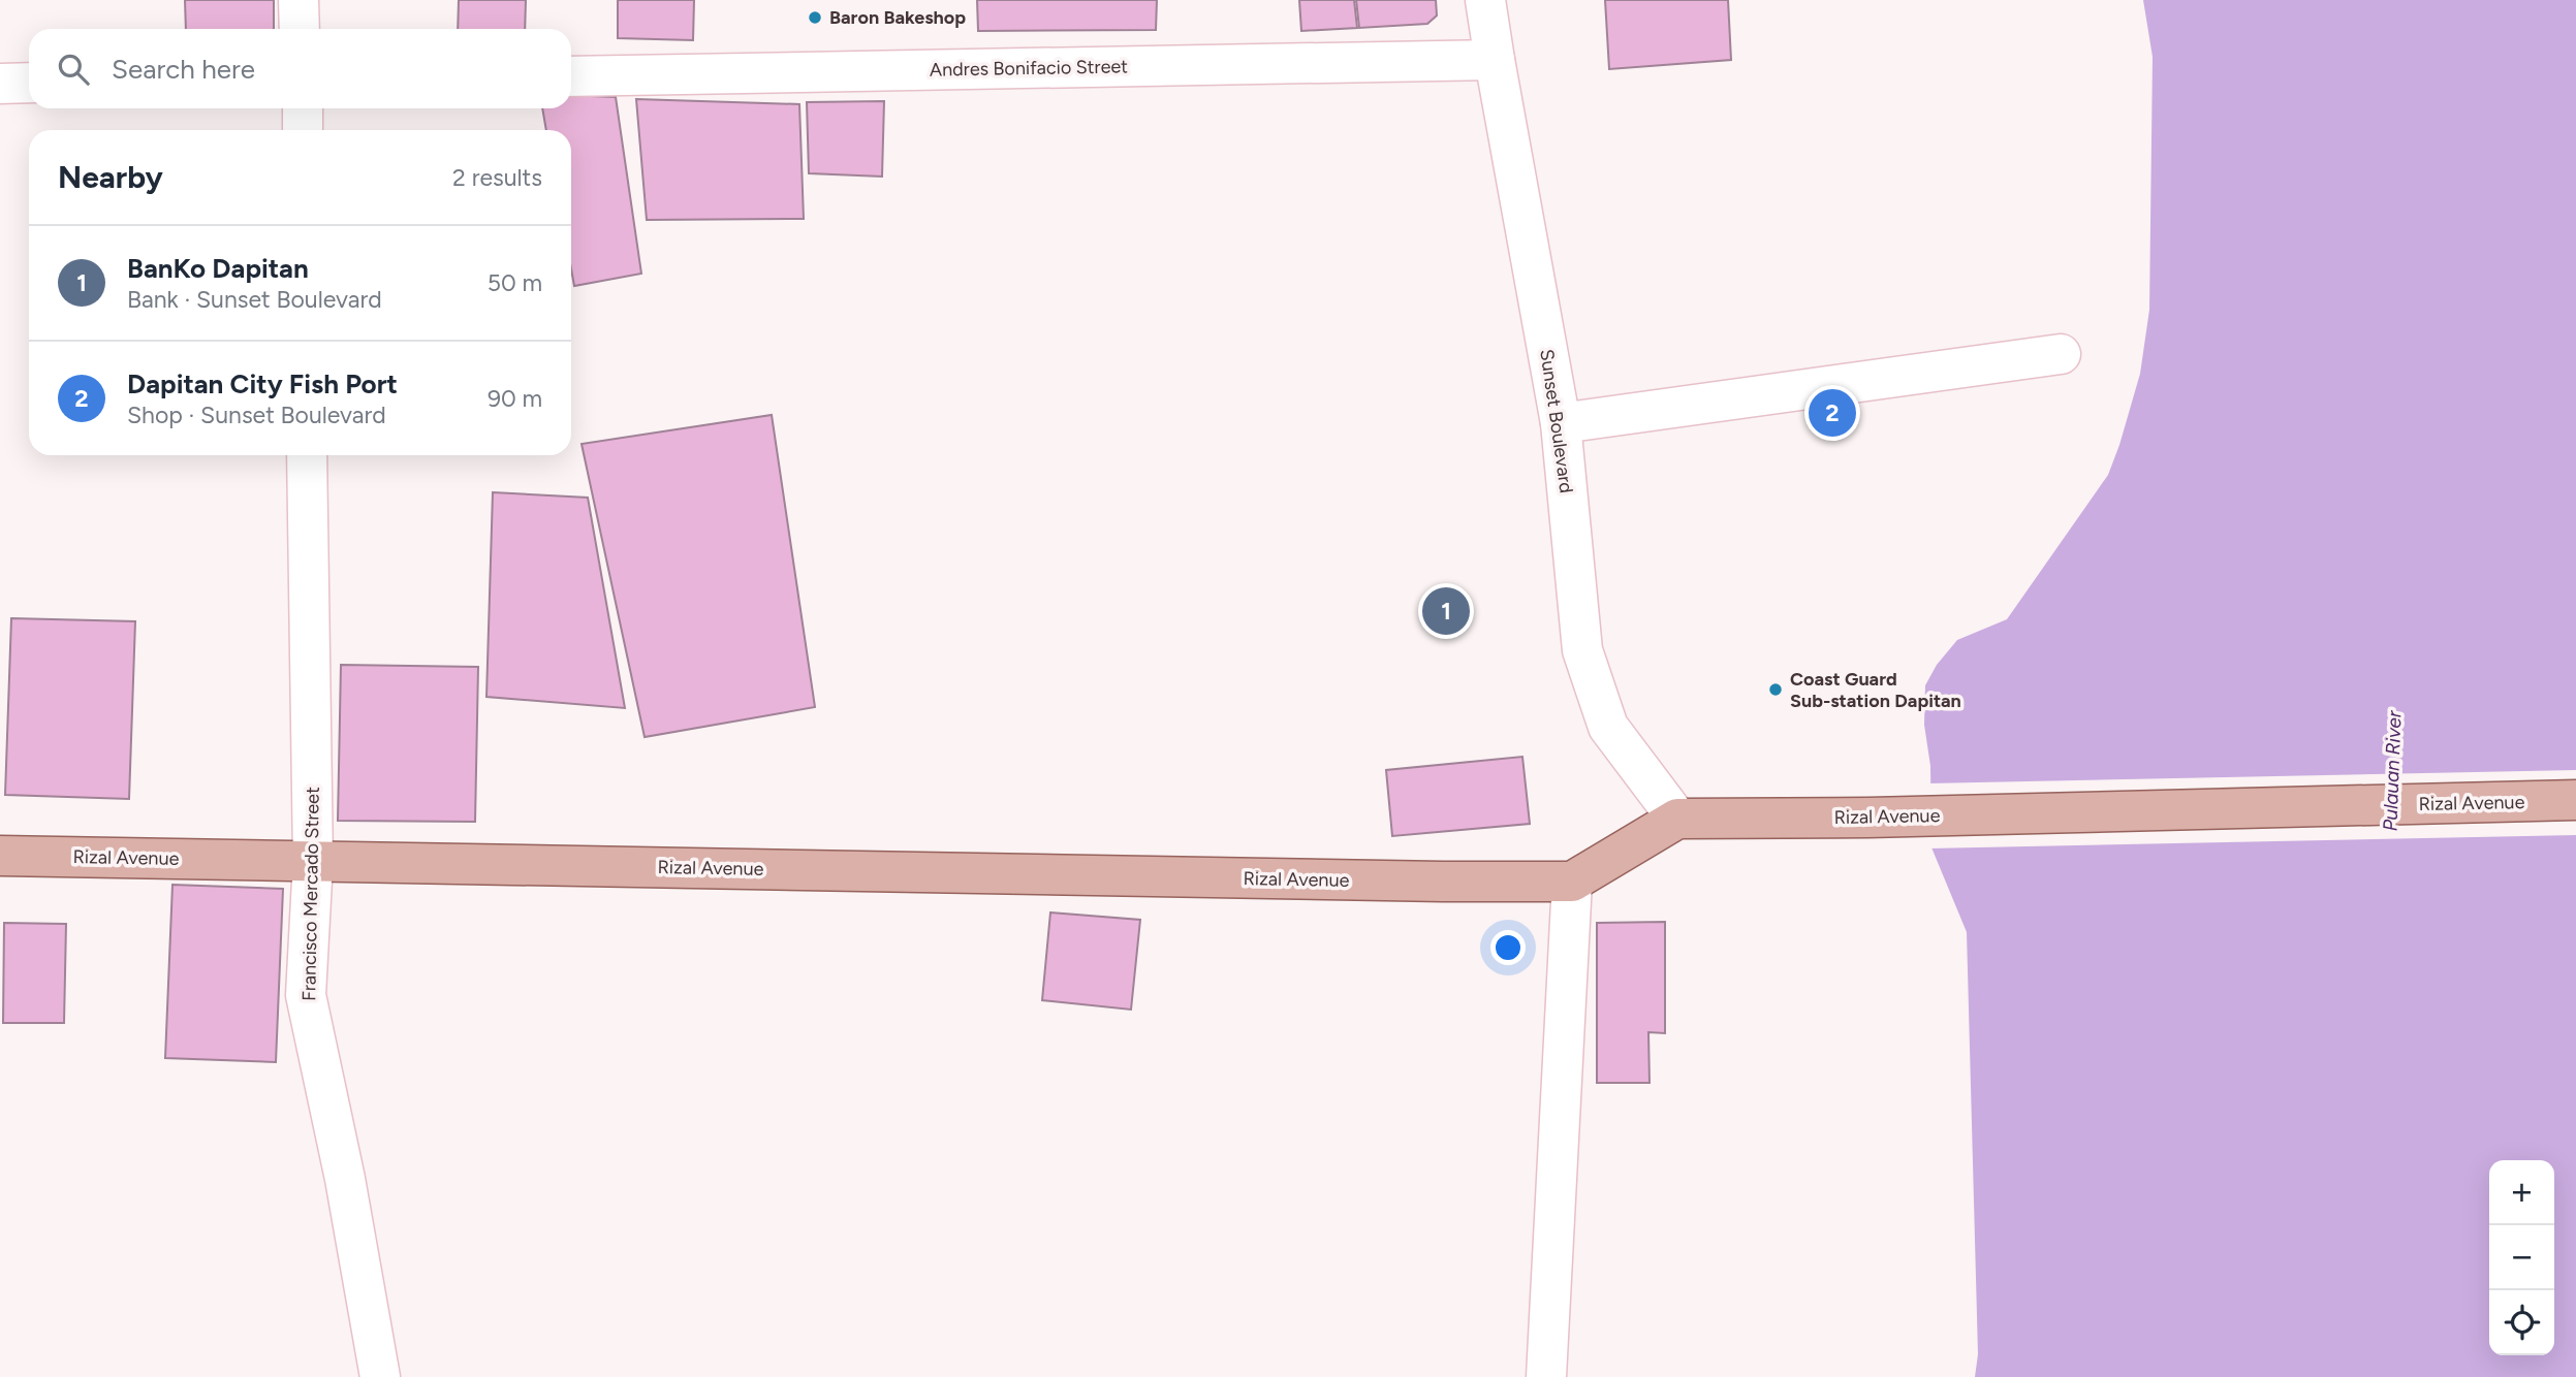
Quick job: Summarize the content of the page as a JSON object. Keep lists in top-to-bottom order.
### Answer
{
  "streets": {
    "main road": ["Rizal Avenue"],
    "street": ["Andres Bonifacio Street", "Sunset Boulevard", "Francisco Mercado Street"]
  },
  "crossings": [
    ["Andres Bonifacio Street", "Sunset Boulevard"],
    ["Sunset Boulevard", "Rizal Avenue"],
    ["Rizal Avenue", "Francisco Mercado Street"]
  ],
  "water": ["Pulauan River"],
  "places": ["Baron Bakeshop", "Coast Guard Sub-station Dapitan"],
  "page": {
    "search": "Search here",
    "heading": ["Nearby", "2 results"],
    "list": [
      {
        "mark": "1",
        "name": "BanKo Dapitan",
        "note": "Bank · Sunset Boulevard",
        "value": "50 m"
      },
      {
        "mark": "2",
        "name": "Dapitan City Fish Port",
        "note": "Shop · Sunset Boulevard",
        "value": "90 m"
      }
    ],
    "pins": ["2", "1"],
    "map_buttons": ["+", "−"]
  }
}
